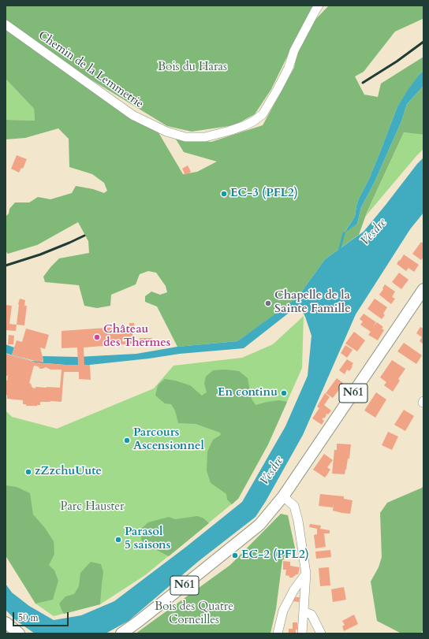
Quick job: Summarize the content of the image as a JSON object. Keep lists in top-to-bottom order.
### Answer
{
  "streets": {
    "main road": ["N61"],
    "street": ["Chemin de la Lemmetrie"]
  },
  "water": ["Vesdre"],
  "parks": ["Bois du Haras", "Parc Hauster", "Bois des Quatre Corneilles"],
  "places": [
    "EC-3 (PFL2)",
    "Chapelle de la Sainte Famille",
    "Château des Thermes",
    "En continu",
    "Parcours Ascensionnel",
    "zZzchuUute",
    "Parasol 5 saisons",
    "EC-2 (PFL2)"
  ],
  "scale_bar": "50 m"
}
